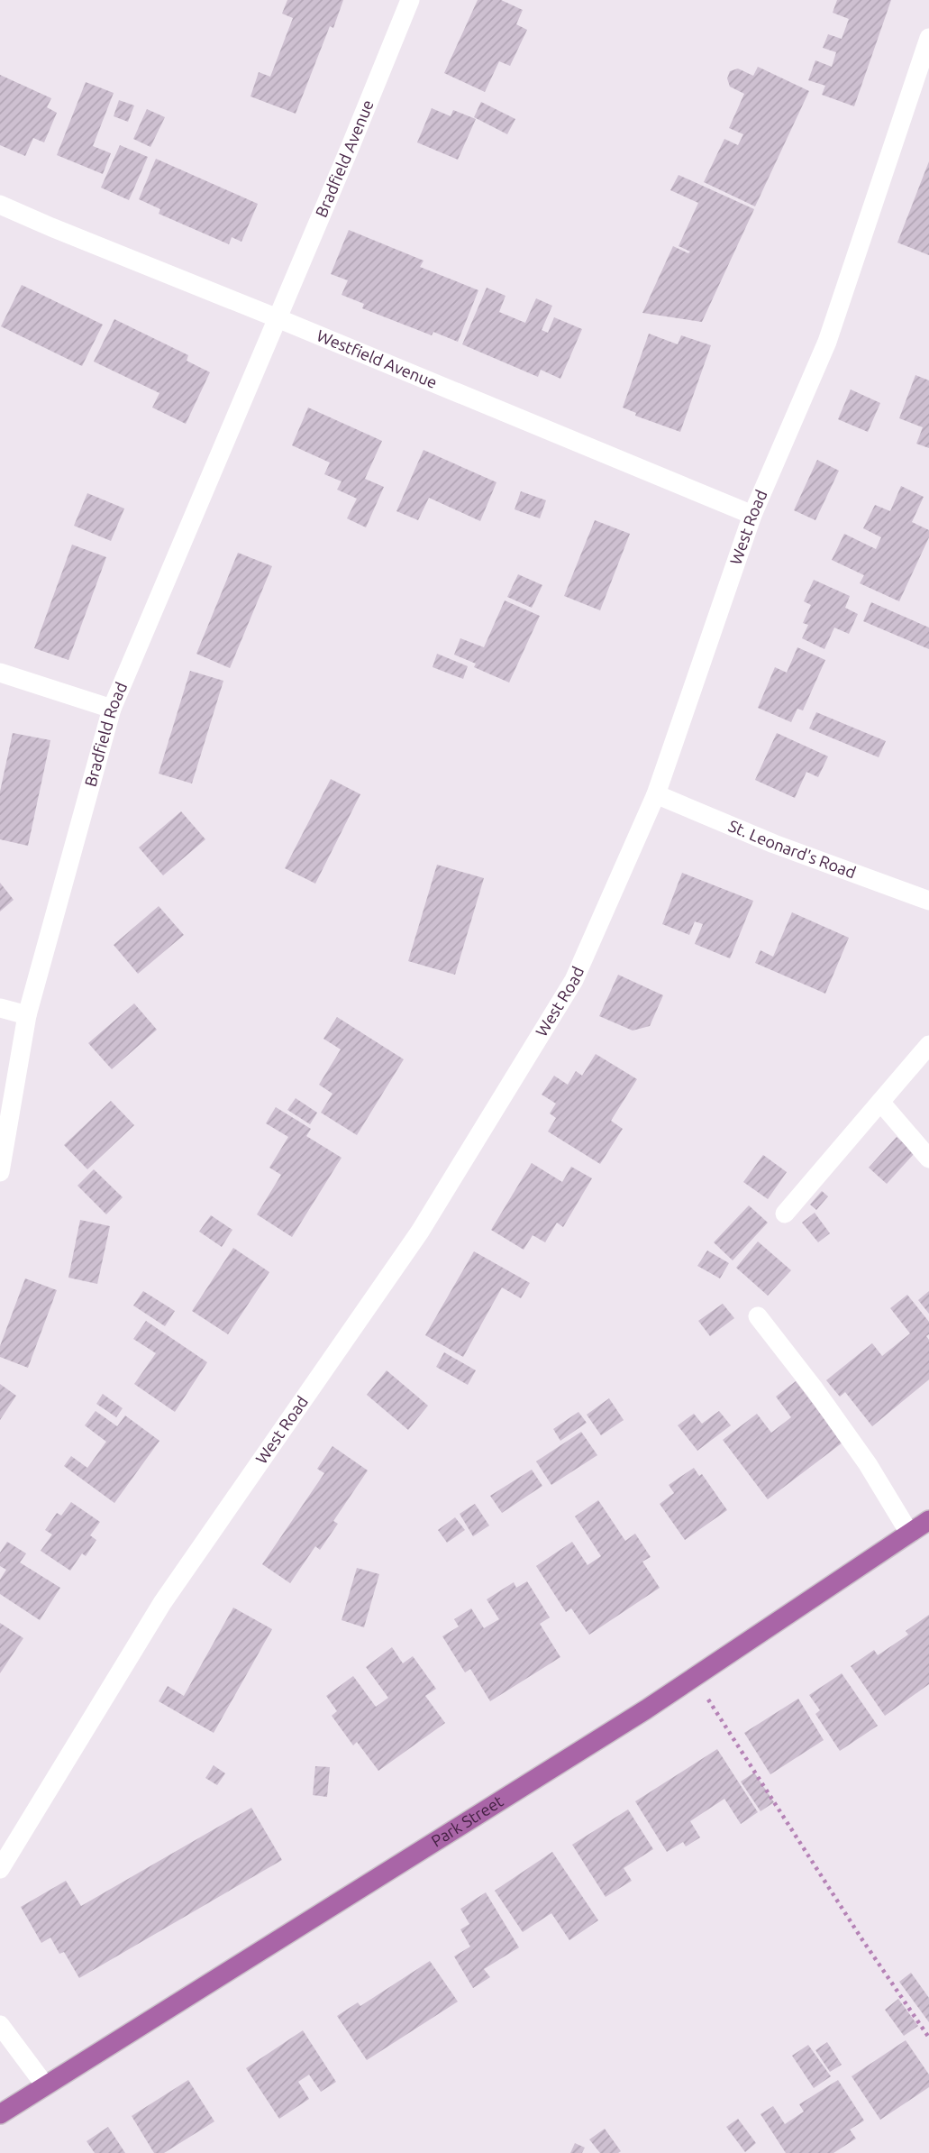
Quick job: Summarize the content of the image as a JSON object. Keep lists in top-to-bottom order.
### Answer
{
  "streets": {
    "main road": ["Park Street"],
    "street": [
      "Bradfield Avenue",
      "Westfield Avenue",
      "West Road",
      "Bradfield Road",
      "St. Leonard's Road"
    ]
  },
  "crossings": [
    ["Bradfield Avenue", "Westfield Avenue"],
    ["Bradfield Avenue", "Bradfield Road"],
    ["Westfield Avenue", "West Road"],
    ["Westfield Avenue", "Bradfield Road"],
    ["West Road", "St. Leonard's Road"]
  ]
}
